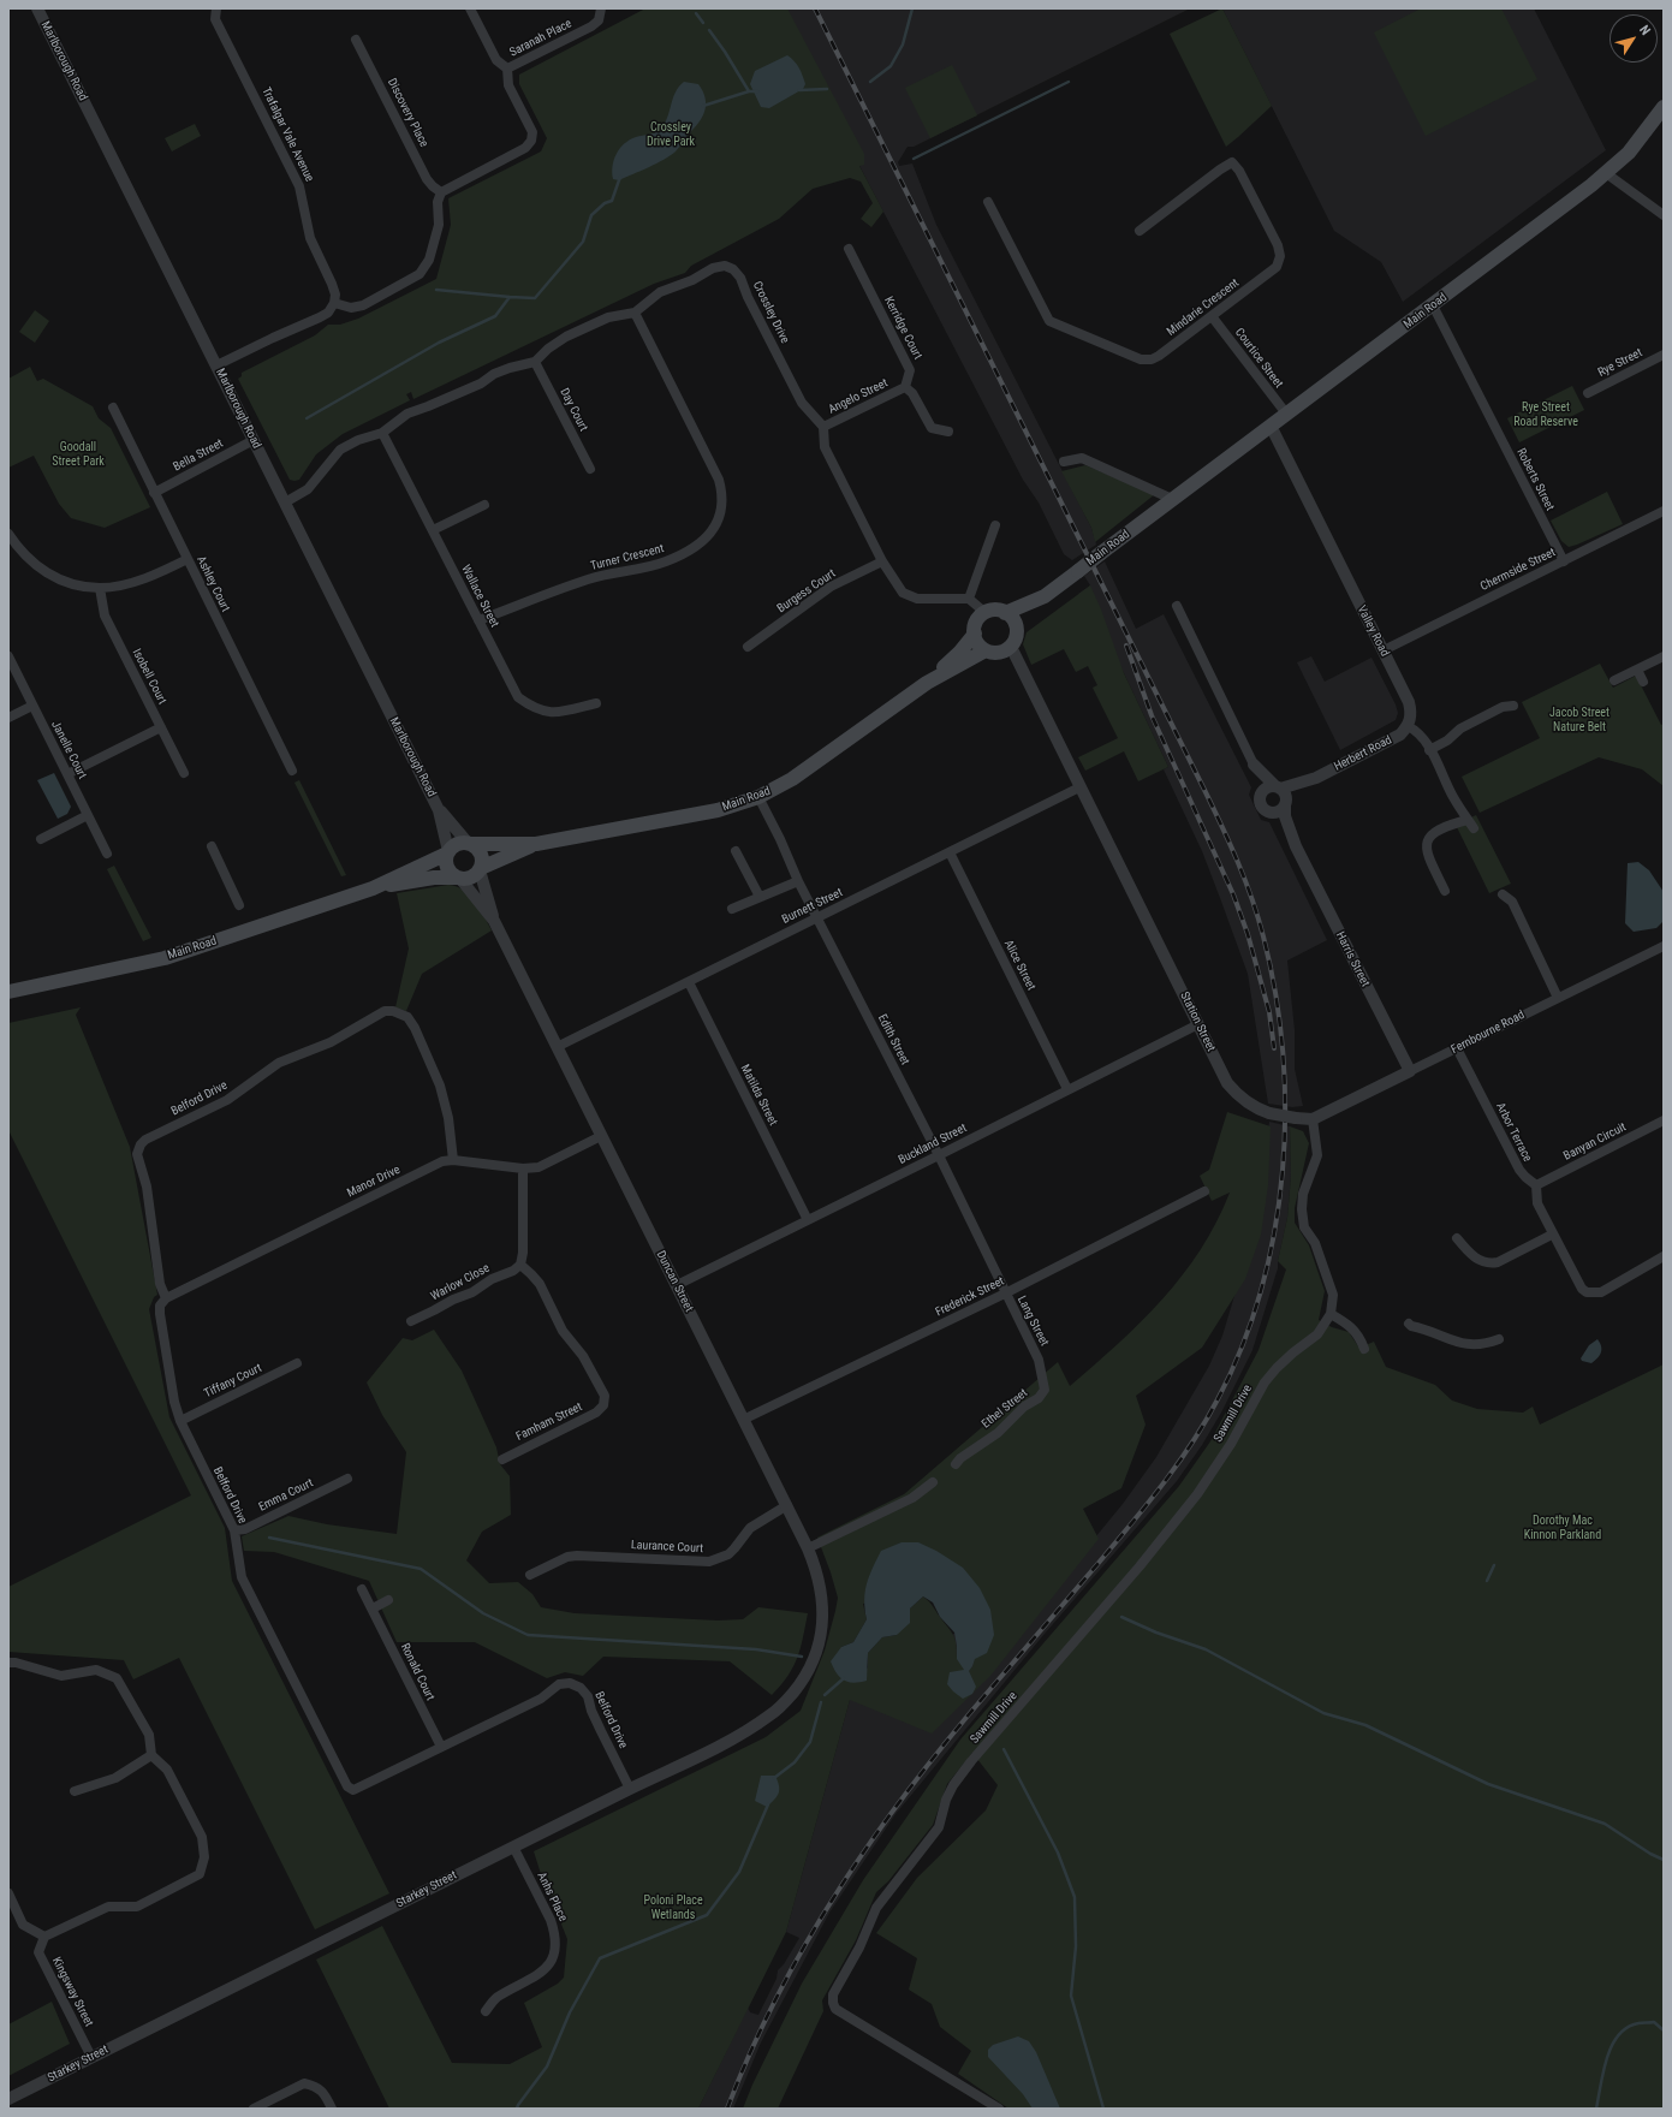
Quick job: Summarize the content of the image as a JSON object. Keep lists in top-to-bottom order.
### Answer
{
  "streets": {
    "main road": ["Main Road"],
    "street": [
      "Saranah Place",
      "Marlborough Road",
      "Discovery Place",
      "Trafalgar Vale Avenue",
      "Mindarie Crescent",
      "Crossley Drive",
      "Kerridge Court",
      "Courtice Street",
      "Rye Street",
      "Angelo Street",
      "Day Court",
      "Bella Street",
      "Roberts Street",
      "Turner Crescent",
      "Chermside Street",
      "Ashley Court",
      "Burgess Court",
      "Wallace Street",
      "Valley Road",
      "Isobell Court",
      "Janelle Court",
      "Herbert Road",
      "Burnett Street",
      "Harris Street",
      "Alice Street",
      "Station Street",
      "Fernbourne Road",
      "Edith Street",
      "Matilda Street",
      "Belford Drive",
      "Arbor Terrace",
      "Banyan Circuit",
      "Buckland Street",
      "Manor Drive",
      "Duncan Street",
      "Warlow Close",
      "Frederick Street",
      "Lang Street",
      "Tiffany Court",
      "Ethel Street",
      "Sawmill Drive",
      "Famham Street",
      "Emma Court",
      "Laurance Court",
      "Ronald Court",
      "Starkey Street",
      "Anhs Place",
      "Kingsway Street"
    ]
  },
  "crossings": [
    ["Marlborough Road", "Main Road"],
    ["Marlborough Road", "Bella Street"],
    ["Marlborough Road", "Duncan Street"],
    ["Mindarie Crescent", "Courtice Street"],
    ["Main Road", "Courtice Street"],
    ["Main Road", "Roberts Street"],
    ["Main Road", "Valley Road"],
    ["Main Road", "Station Street"],
    ["Main Road", "Edith Street"],
    ["Main Road", "Duncan Street"],
    ["Crossley Drive", "Angelo Street"],
    ["Crossley Drive", "Turner Crescent"],
    ["Kerridge Court", "Angelo Street"],
    ["Bella Street", "Ashley Court"],
    ["Roberts Street", "Chermside Street"],
    ["Turner Crescent", "Wallace Street"],
    ["Chermside Street", "Valley Road"],
    ["Valley Road", "Herbert Road"],
    ["Herbert Road", "Harris Street"],
    ["Burnett Street", "Alice Street"],
    ["Burnett Street", "Station Street"],
    ["Burnett Street", "Edith Street"],
    ["Burnett Street", "Matilda Street"],
    ["Burnett Street", "Duncan Street"],
    ["Harris Street", "Fernbourne Road"],
    ["Alice Street", "Buckland Street"],
    ["Station Street", "Fernbourne Road"],
    ["Station Street", "Buckland Street"],
    ["Fernbourne Road", "Arbor Terrace"],
    ["Edith Street", "Buckland Street"],
    ["Edith Street", "Frederick Street"],
    ["Edith Street", "Lang Street"],
    ["Matilda Street", "Buckland Street"],
    ["Belford Drive", "Manor Drive"],
    ["Belford Drive", "Tiffany Court"],
    ["Belford Drive", "Emma Court"],
    ["Belford Drive", "Ronald Court"],
    ["Belford Drive", "Starkey Street"],
    ["Arbor Terrace", "Banyan Circuit"],
    ["Buckland Street", "Duncan Street"],
    ["Manor Drive", "Duncan Street"],
    ["Duncan Street", "Frederick Street"],
    ["Duncan Street", "Laurance Court"],
    ["Duncan Street", "Starkey Street"],
    ["Warlow Close", "Famham Street"],
    ["Frederick Street", "Lang Street"],
    ["Lang Street", "Ethel Street"],
    ["Starkey Street", "Anhs Place"],
    ["Starkey Street", "Kingsway Street"]
  ],
  "parks": [
    "Crossley Drive Park",
    "Rye Street Road Reserve",
    "Goodall Street Park",
    "Jacob Street Nature Belt",
    "Dorothy Mac Kinnon Parkland",
    "Poloni Place Wetlands"
  ],
  "north": "top right"
}
